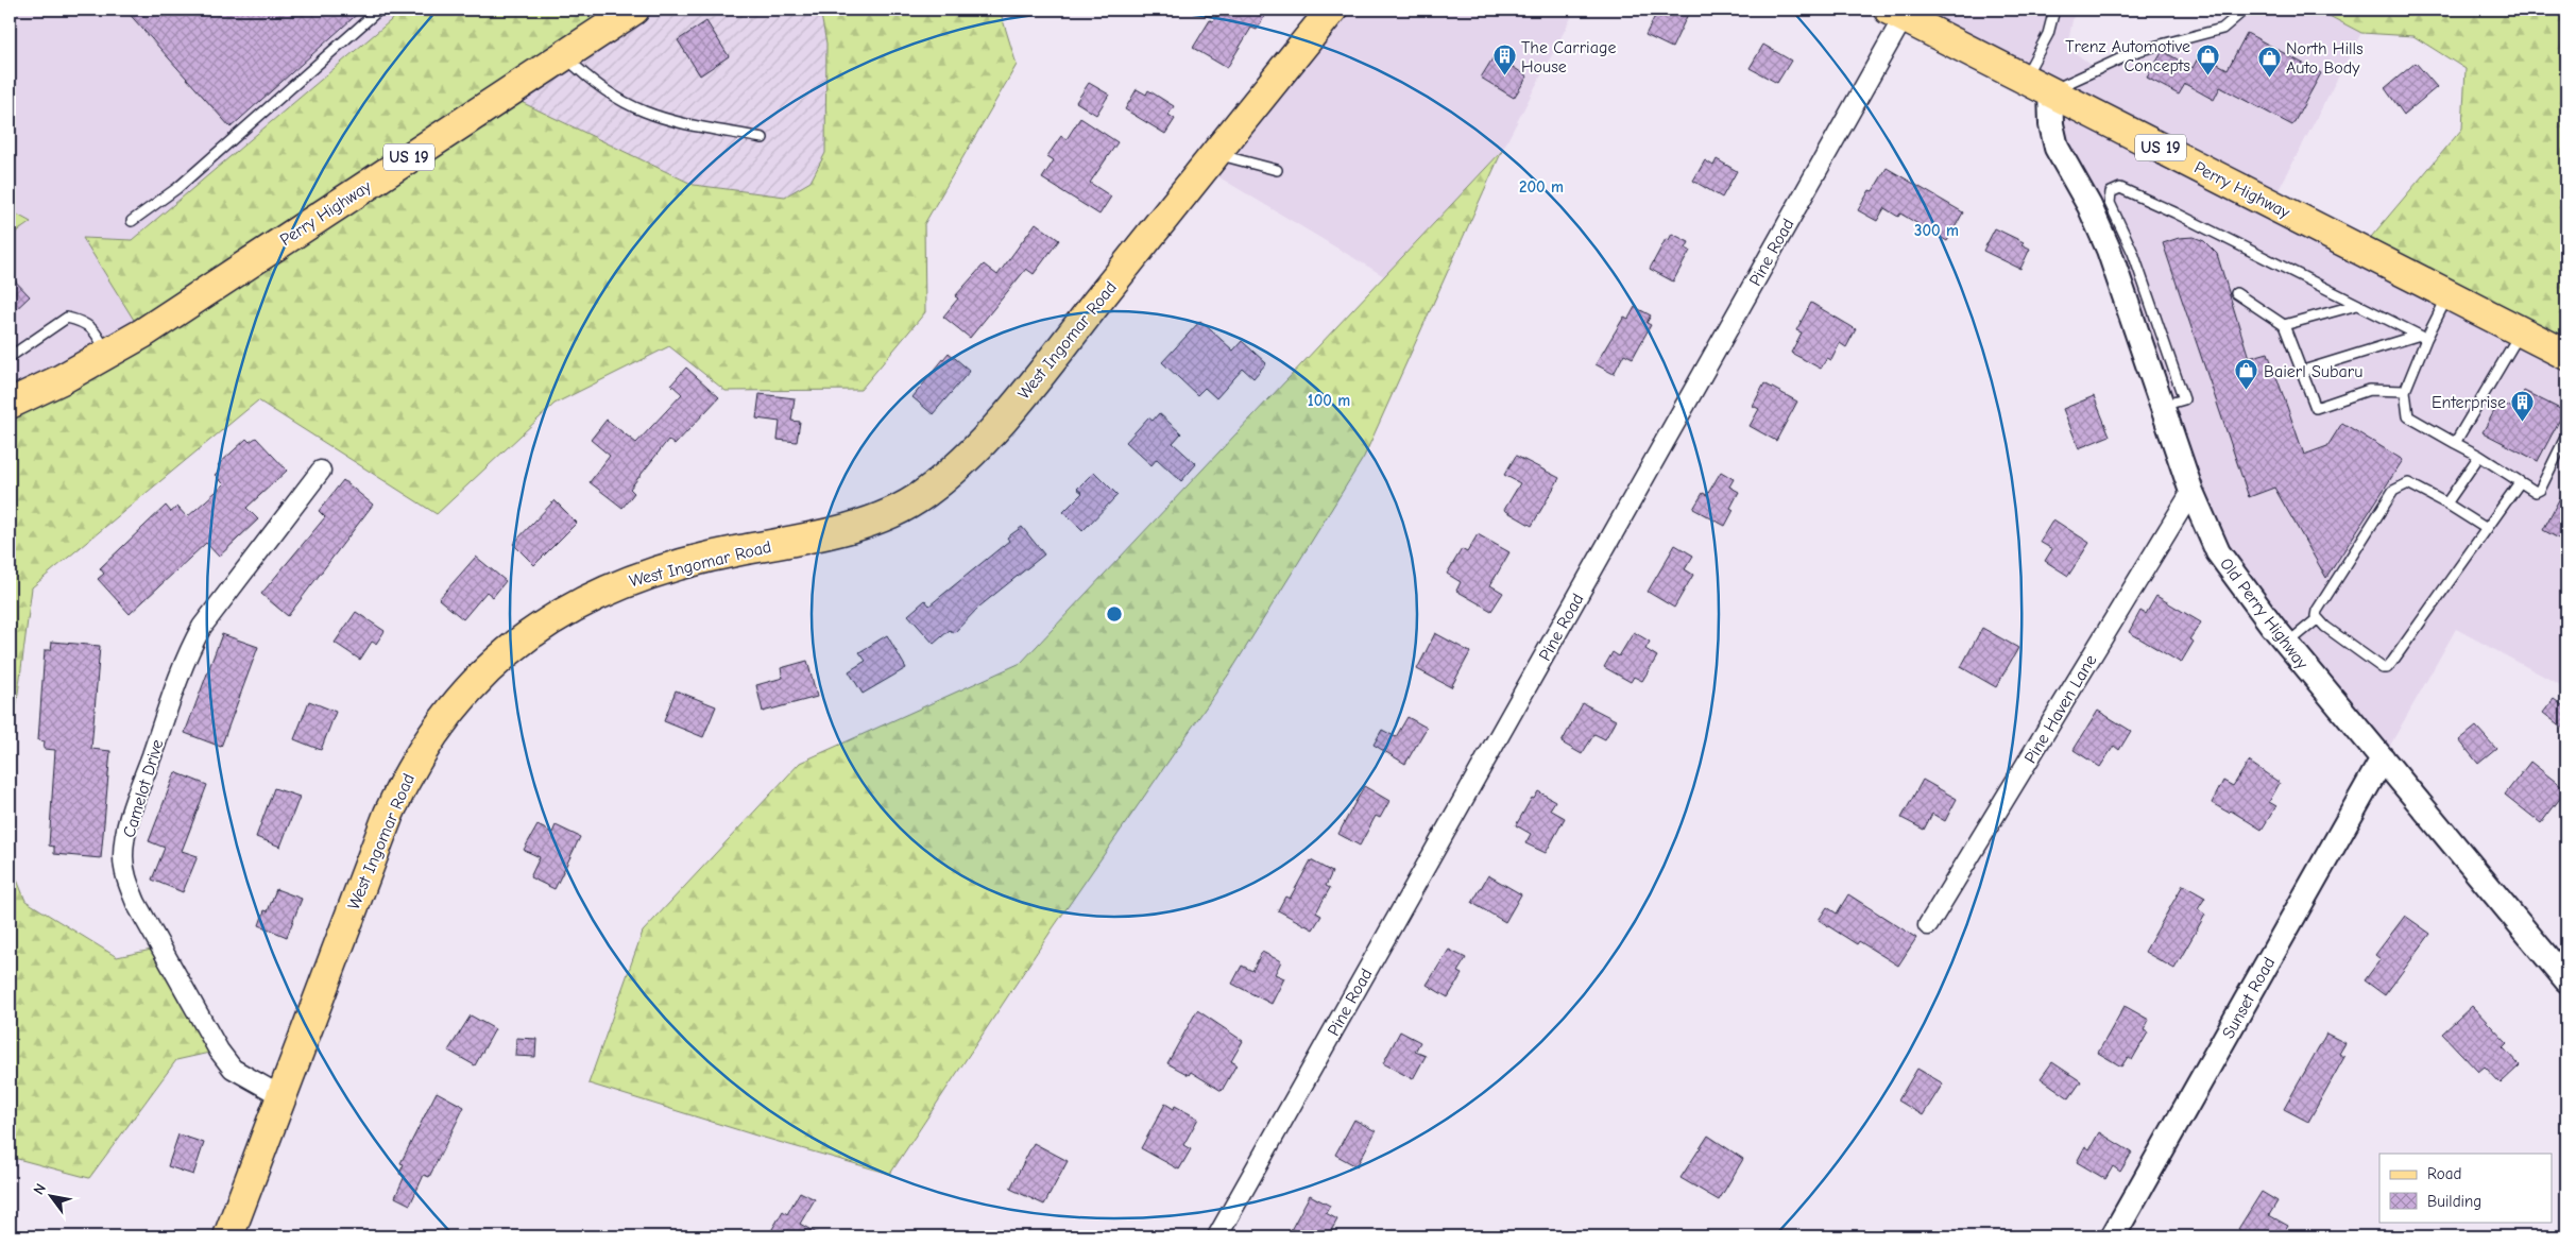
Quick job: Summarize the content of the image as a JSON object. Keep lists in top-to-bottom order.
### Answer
{
  "streets": {
    "main road": ["US 19", "Perry Highway", "West Ingomar Road"],
    "street": [
      "Pine Road",
      "Old Perry Highway",
      "Pine Haven Lane",
      "Camelot Drive",
      "Sunset Road"
    ]
  },
  "crossings": [
    ["Perry Highway", "Pine Road"],
    ["Perry Highway", "Old Perry Highway"],
    ["West Ingomar Road", "Camelot Drive"],
    ["Old Perry Highway", "Pine Haven Lane"],
    ["Old Perry Highway", "Sunset Road"]
  ],
  "places": {
    "shop": ["Trenz Automotive Concepts", "North Hills Auto Body", "Baierl Subaru"],
    "building": ["The Carriage House", "Enterprise"]
  },
  "legend": ["Road", "Building"],
  "north": "top left",
  "rings": ["200 m", "300 m", "100 m"]
}
